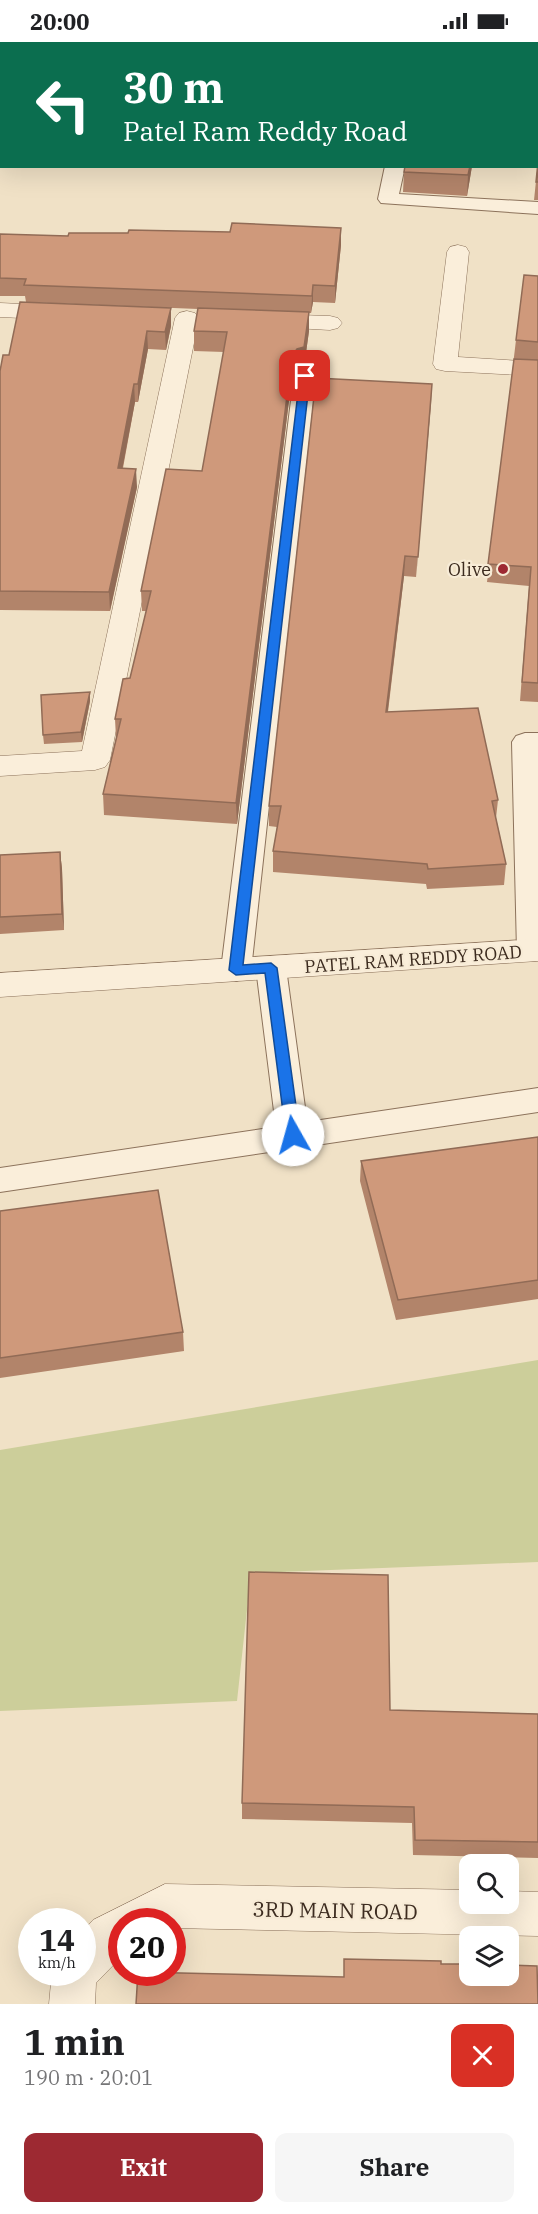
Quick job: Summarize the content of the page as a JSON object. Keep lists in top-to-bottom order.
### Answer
{
  "streets": {
    "street": ["PATEL RAM REDDY ROAD", "3RD MAIN ROAD"]
  },
  "places": ["Olive"],
  "page": {
    "status": "20:00",
    "turn": ["30 m", "Patel Ram Reddy Road"],
    "speed": "14 km/h",
    "limit": "20",
    "heading": ["1 min", "190 m · 20:01"],
    "buttons": ["Exit", "Share"]
  }
}
